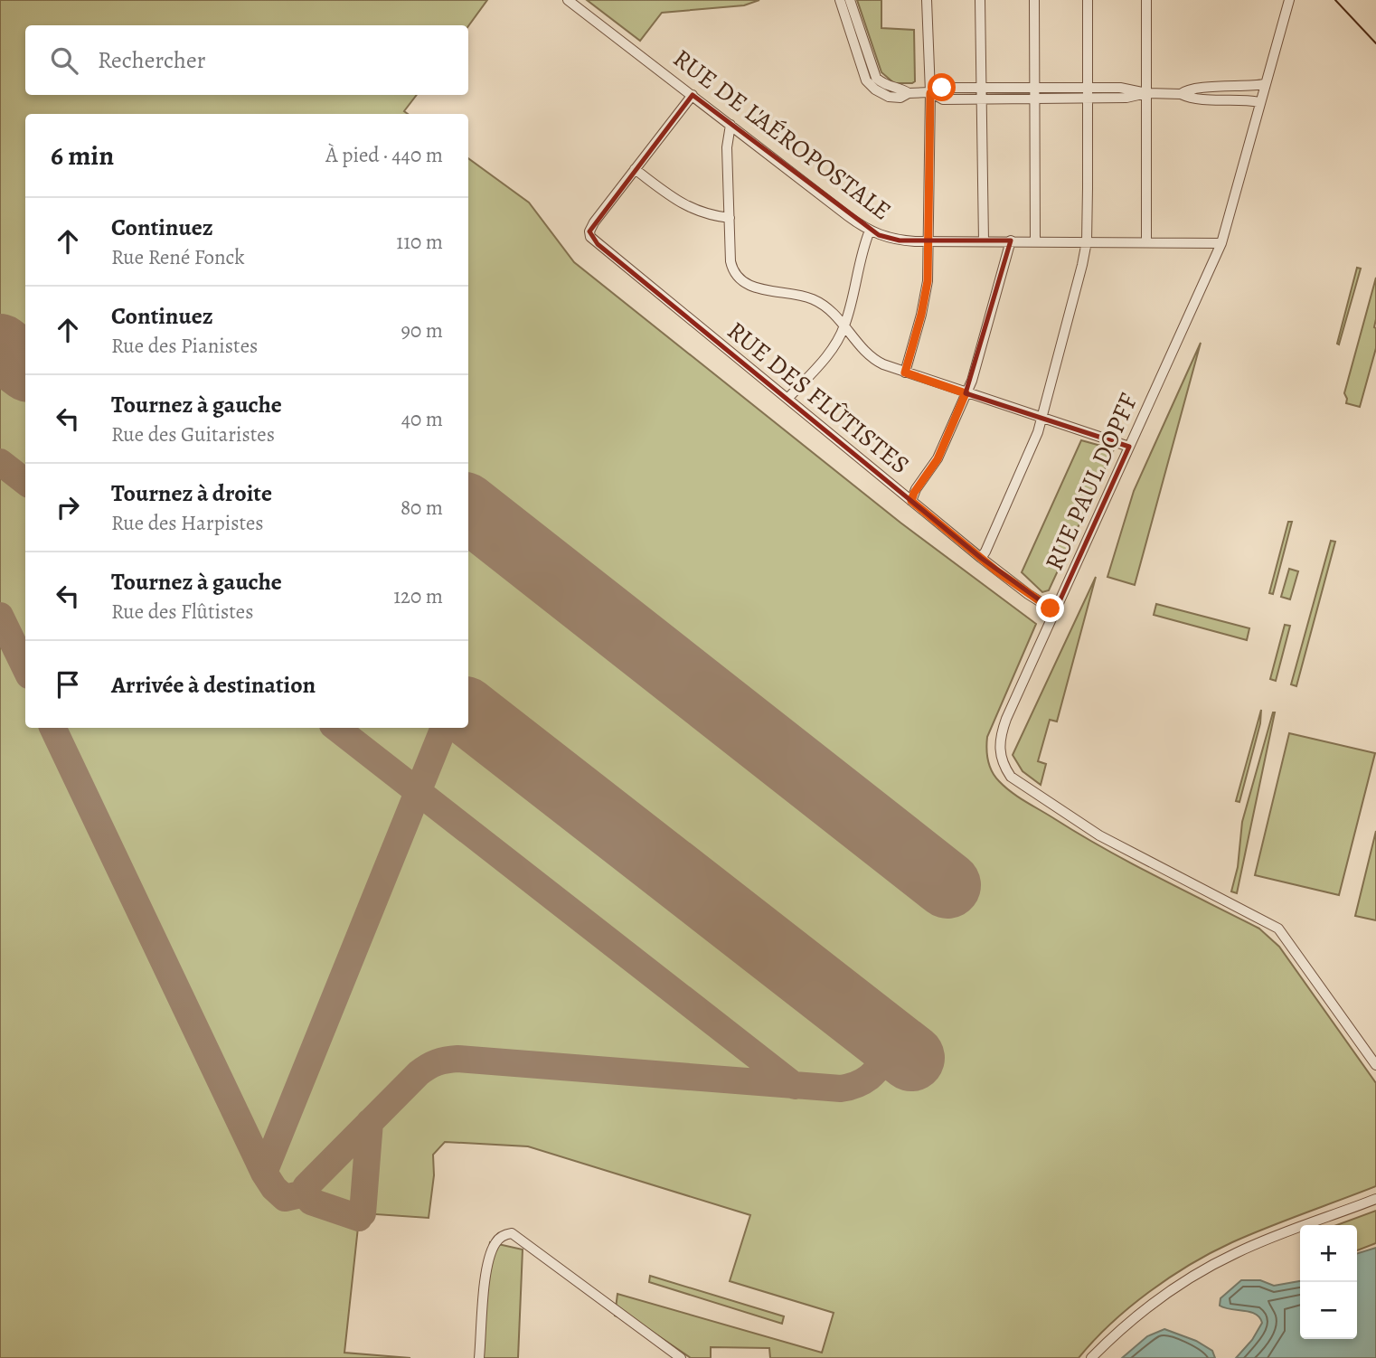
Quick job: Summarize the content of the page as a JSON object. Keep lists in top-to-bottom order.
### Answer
{
  "streets": {
    "street": ["RUE DE L'AÉROPOSTALE", "RUE DES FLÛTISTES", "RUE PAUL DOPFF"]
  },
  "crossings": [
    ["RUE DE L'AÉROPOSTALE", "RUE PAUL DOPFF"],
    ["RUE DES FLÛTISTES", "RUE PAUL DOPFF"]
  ],
  "page": {
    "search": "Rechercher",
    "heading": ["6 min", "À pied · 440 m"],
    "list": [
      ["Continuez", "Rue René Fonck", "110 m"],
      ["Continuez", "Rue des Pianistes", "90 m"],
      ["Tournez à gauche", "Rue des Guitaristes", "40 m"],
      ["Tournez à droite", "Rue des Harpistes", "80 m"],
      ["Tournez à gauche", "Rue des Flûtistes", "120 m"],
      "Arrivée à destination"
    ],
    "map_buttons": ["+", "−"]
  }
}
